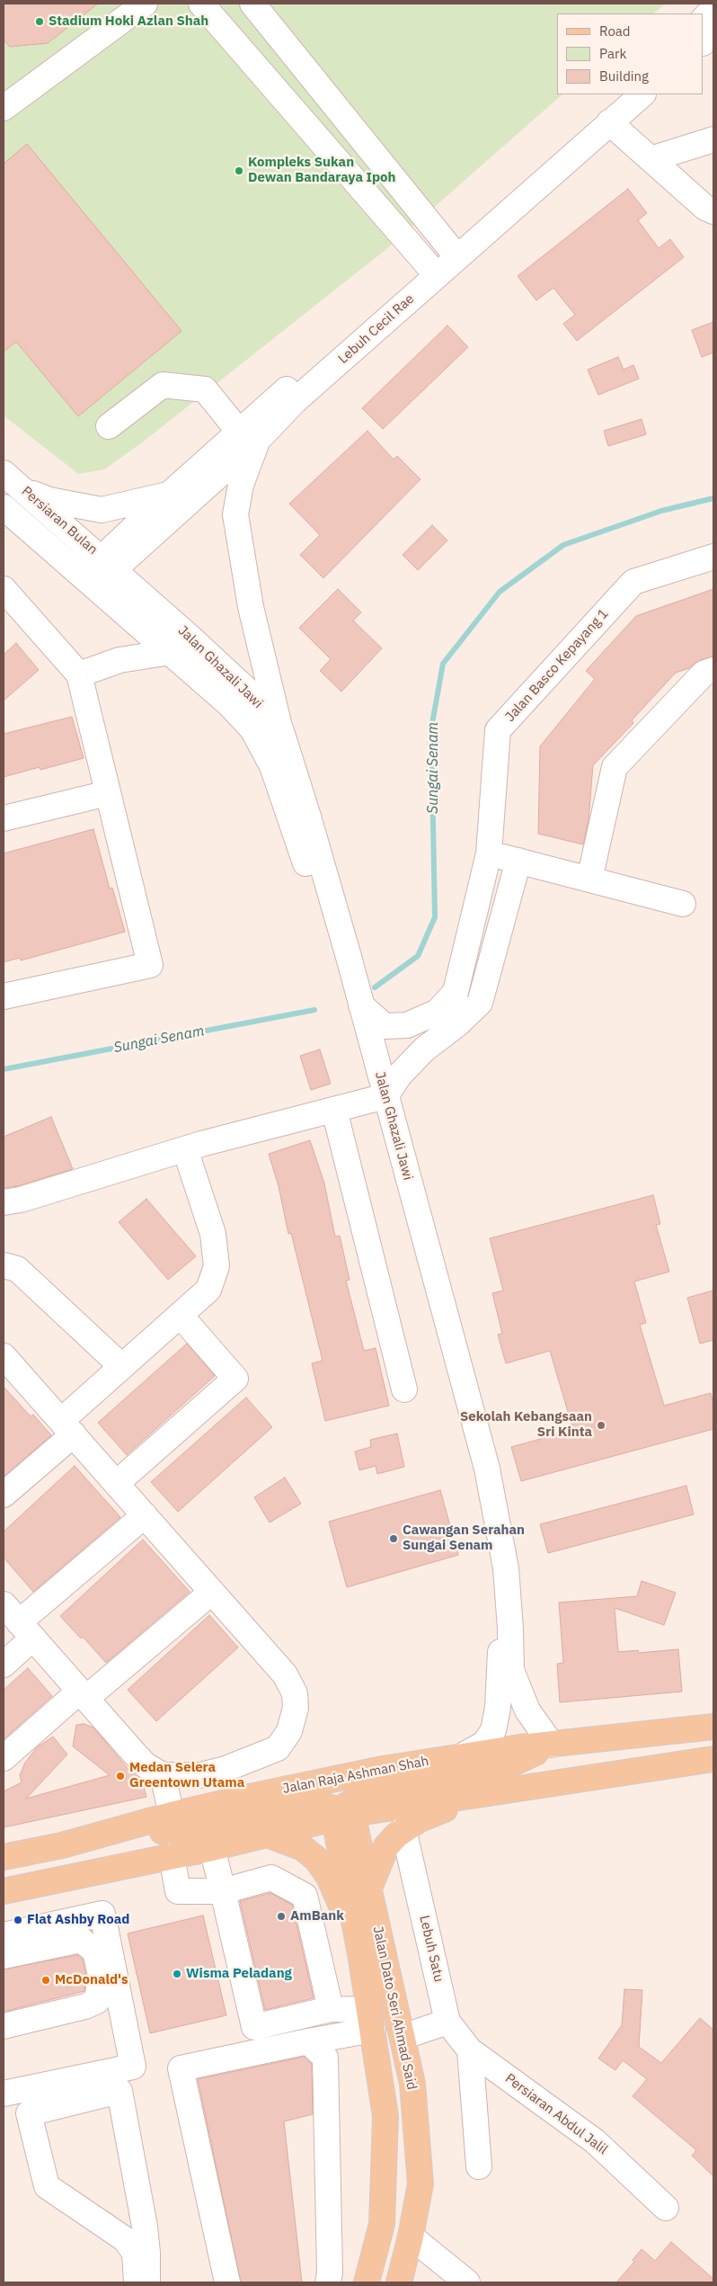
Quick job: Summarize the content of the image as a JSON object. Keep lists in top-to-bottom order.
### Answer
{
  "streets": {
    "main road": ["Jalan Raja Ashman Shah", "Jalan Dato Seri Ahmad Said"],
    "street": [
      "Lebuh Cecil Rae",
      "Persiaran Bulan",
      "Jalan Basco Kepayang 1",
      "Jalan Ghazali Jawi",
      "Lebuh Satu",
      "Persiaran Abdul Jalil"
    ]
  },
  "crossings": [
    ["Lebuh Cecil Rae", "Persiaran Bulan"],
    ["Lebuh Cecil Rae", "Jalan Ghazali Jawi"],
    ["Persiaran Bulan", "Jalan Ghazali Jawi"],
    ["Jalan Basco Kepayang 1", "Jalan Ghazali Jawi"],
    ["Jalan Ghazali Jawi", "Jalan Raja Ashman Shah"],
    ["Lebuh Satu", "Persiaran Abdul Jalil"]
  ],
  "water": ["Sungai Senam"],
  "places": [
    "Stadium Hoki Azlan Shah",
    "Kompleks Sukan Dewan Bandaraya Ipoh",
    "Sekolah Kebangsaan Sri Kinta",
    "Cawangan Serahan Sungai Senam",
    "Medan Selera Greentown Utama",
    "AmBank",
    "Flat Ashby Road",
    "Wisma Peladang",
    "McDonald's"
  ],
  "legend": ["Road", "Park", "Building"]
}
